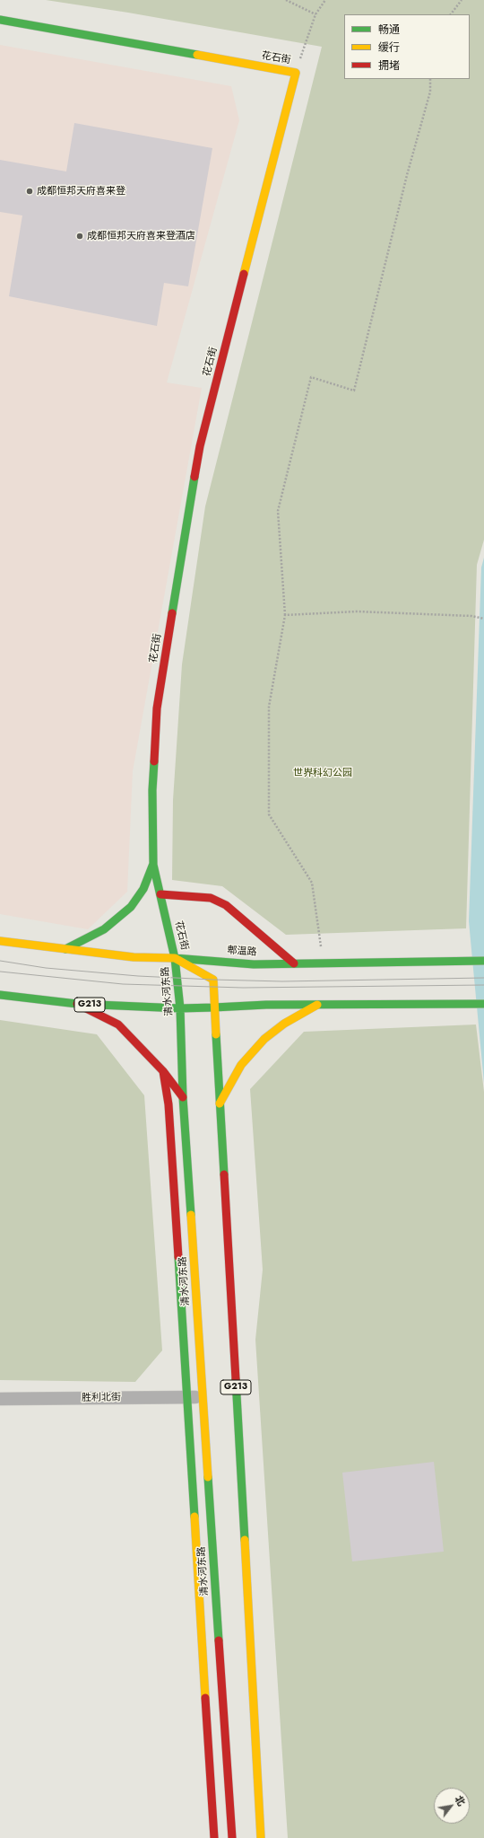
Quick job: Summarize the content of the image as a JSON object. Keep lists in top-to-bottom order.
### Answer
{
  "streets": {
    "main road": [
      "花石街",
      "郫温路",
      "清水河东路",
      "G213"
    ],
    "street": ["胜利北街"]
  },
  "crossings": [
    ["花石街", "郫温路"],
    ["花石街", "清水河东路"],
    ["郫温路", "清水河东路"],
    ["清水河东路", "G213"],
    ["清水河东路", "胜利北街"]
  ],
  "parks": ["世界科幻公园"],
  "places": ["成都恒邦天府喜来登", "成都恒邦天府喜来登酒店"],
  "legend": ["畅通", "缓行", "拥堵"],
  "north": "top right"
}
